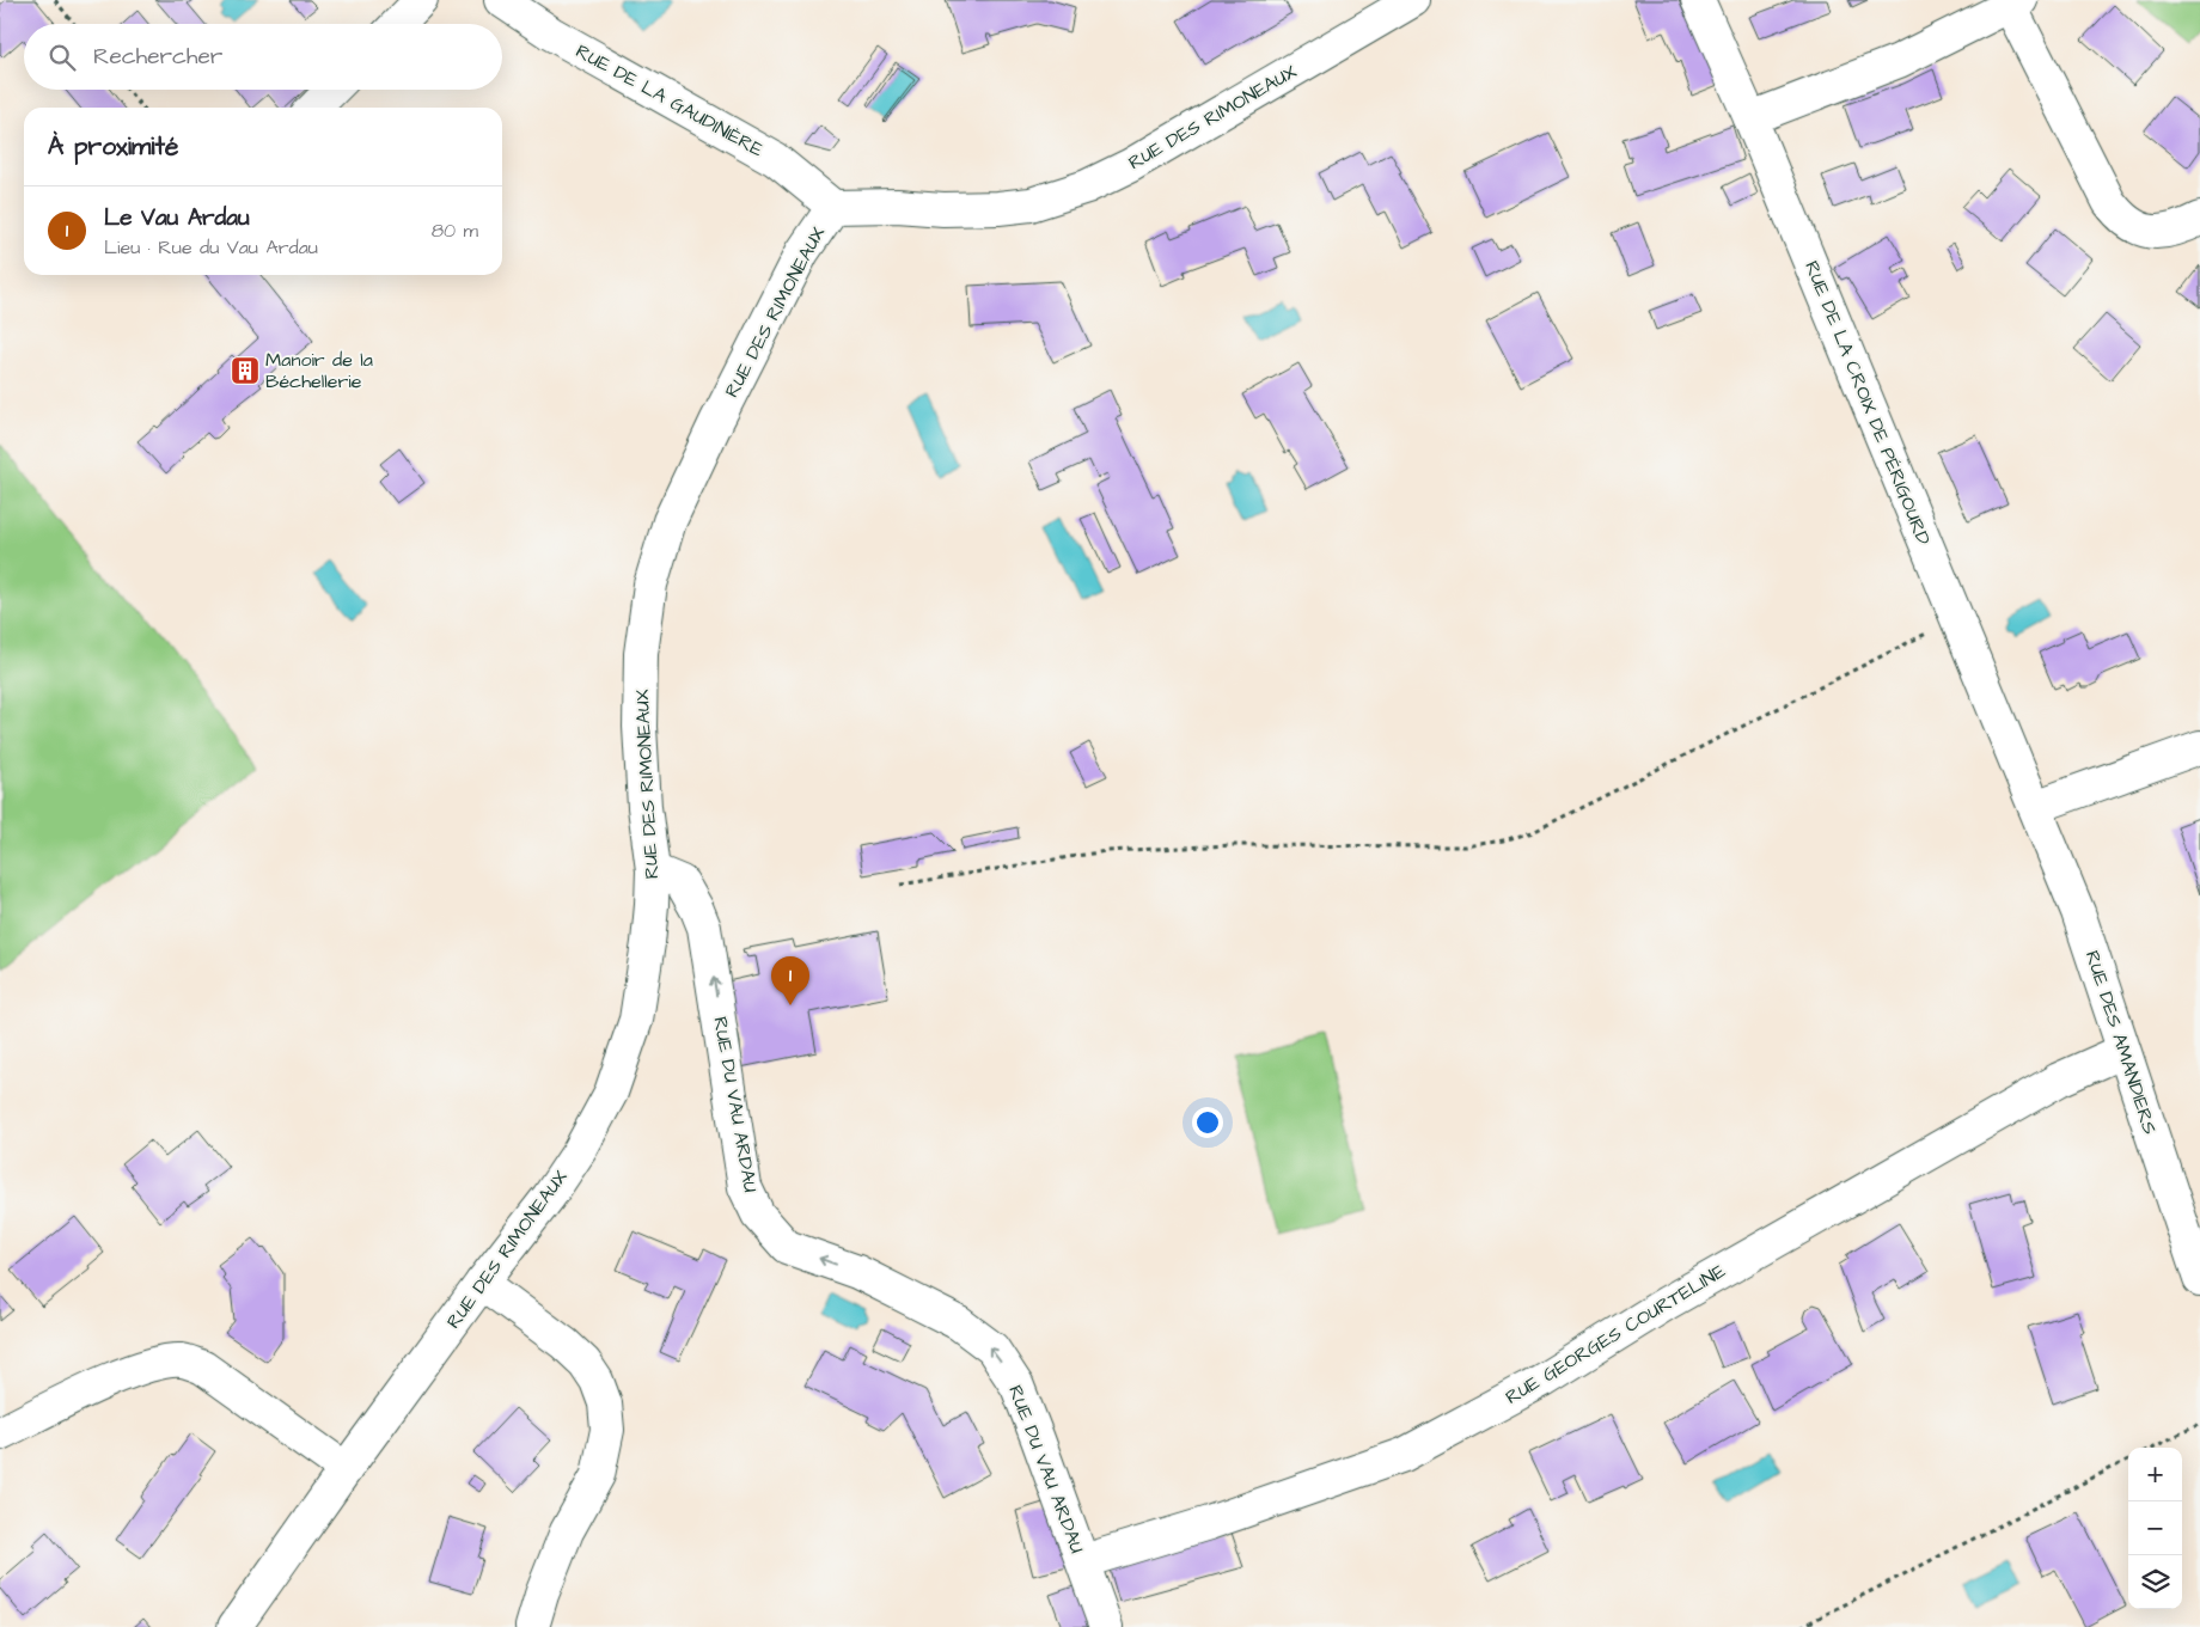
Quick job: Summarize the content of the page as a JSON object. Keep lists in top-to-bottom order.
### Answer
{
  "streets": {
    "street": [
      "RUE DE LA GAUDINIÈRE",
      "RUE DES RIMONEAUX",
      "RUE DE LA CROIX DE PÉRIGOURD",
      "RUE DES AMANDIERS",
      "RUE DU VAU ARDAU",
      "RUE GEORGES COURTELINE"
    ]
  },
  "crossings": [
    ["RUE DE LA GAUDINIÈRE", "RUE DES RIMONEAUX"],
    ["RUE DES RIMONEAUX", "RUE DU VAU ARDAU"],
    ["RUE DE LA CROIX DE PÉRIGOURD", "RUE DES AMANDIERS"],
    ["RUE DES AMANDIERS", "RUE GEORGES COURTELINE"],
    ["RUE DU VAU ARDAU", "RUE GEORGES COURTELINE"]
  ],
  "one_way": ["RUE DU VAU ARDAU"],
  "places": {
    "building": ["Manoir de la Béchellerie"]
  },
  "page": {
    "search": "Rechercher",
    "heading": "À proximité",
    "list": [
      {
        "mark": "1",
        "name": "Le Vau Ardau",
        "note": "Lieu · Rue du Vau Ardau",
        "value": "80 m"
      }
    ],
    "pins": "1",
    "map_buttons": ["+", "−"]
  }
}
